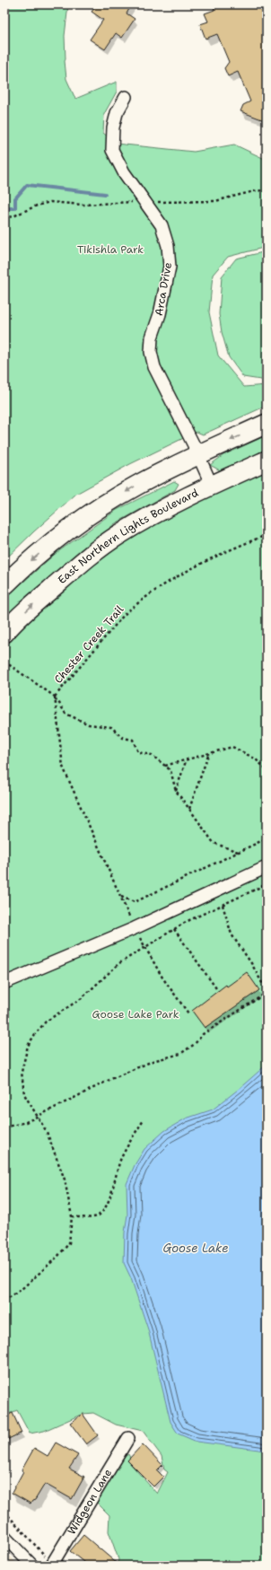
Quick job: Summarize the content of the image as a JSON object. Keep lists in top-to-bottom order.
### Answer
{
  "streets": {
    "main road": ["East Northern Lights Boulevard"],
    "street": ["Arca Drive", "Widgeon Lane"],
    "path": ["Chester Creek Trail"]
  },
  "crossings": [
    ["Arca Drive", "East Northern Lights Boulevard"]
  ],
  "water": ["Goose Lake"],
  "parks": ["Tikishla Park", "Goose Lake Park"]
}
